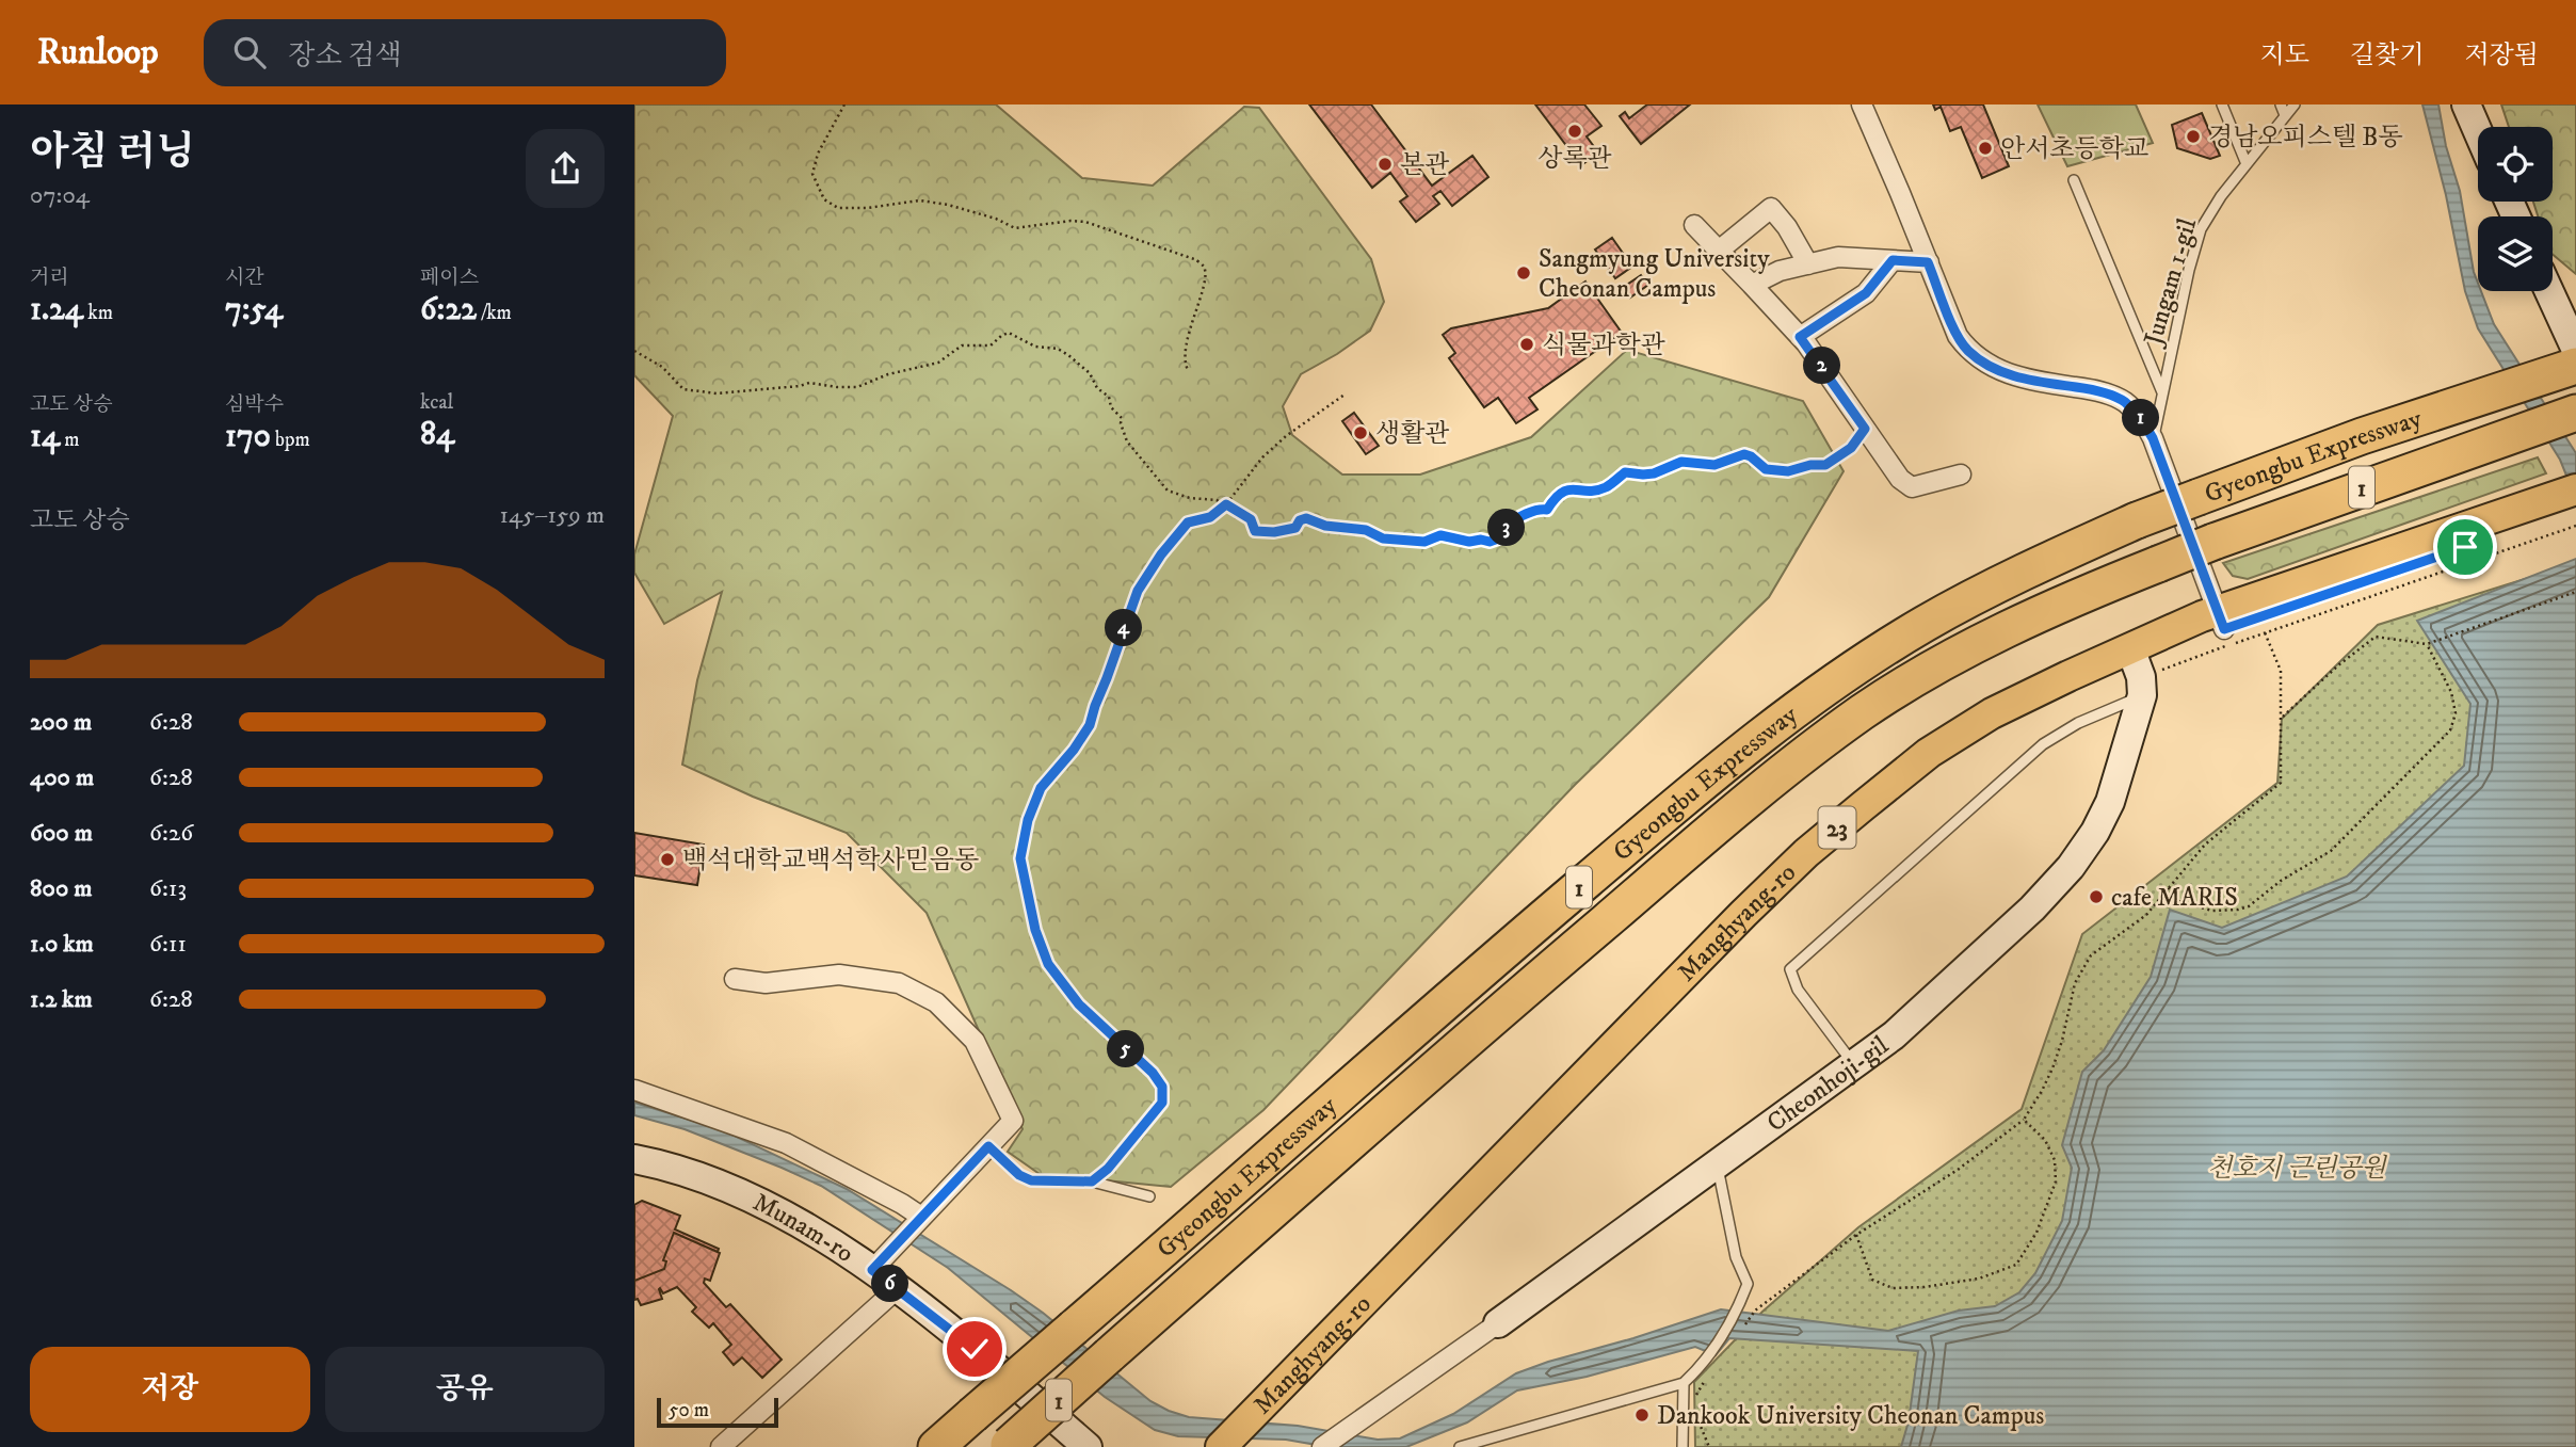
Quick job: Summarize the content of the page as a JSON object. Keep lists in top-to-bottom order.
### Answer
{
  "streets": {
    "highway": ["Gyeongbu Expressway", "1"],
    "main road": ["23", "Manghyang-ro"],
    "street": ["Cheonhoji-gil", "Munam-ro"],
    "lane": ["Jungam 1-gil"]
  },
  "crossings": [
    ["Manghyang-ro", "Cheonhoji-gil"]
  ],
  "parks": ["천호지 근린공원"],
  "places": [
    "상록관",
    "경남오피스텔 B동",
    "안서초등학교",
    "본관",
    "Sangmyung University Cheonan Campus",
    "식물과학관",
    "생활관",
    "백석대학교백석학사믿음동",
    "cafe MARIS",
    "Dankook University Cheonan Campus"
  ],
  "scale_bar": "50 m",
  "page": {
    "header": "Runloop",
    "search": "장소 검색",
    "nav": ["지도", "길찾기", "저장됨"],
    "heading": ["아침 러닝", "07:04"],
    "stats": [
      ["거리", "1.24 km"],
      ["시간", "7:54"],
      ["페이스", "6:22 /km"],
      ["고도 상승", "14 m"],
      ["심박수", "170 bpm"],
      ["kcal", "84"]
    ],
    "pins": [
      "2",
      "1",
      "3",
      "4",
      "5",
      "6"
    ],
    "chart": ["고도 상승", "145–159 m"],
    "list": [
      {
        "name": "200 m",
        "note": "6:28"
      },
      {
        "name": "400 m",
        "note": "6:28"
      },
      {
        "name": "600 m",
        "note": "6:26"
      },
      {
        "name": "800 m",
        "note": "6:13"
      },
      {
        "name": "1.0 km",
        "note": "6:11"
      },
      {
        "name": "1.2 km",
        "note": "6:28"
      }
    ],
    "buttons": ["저장", "공유"],
    "scale": "50 m"
  }
}
